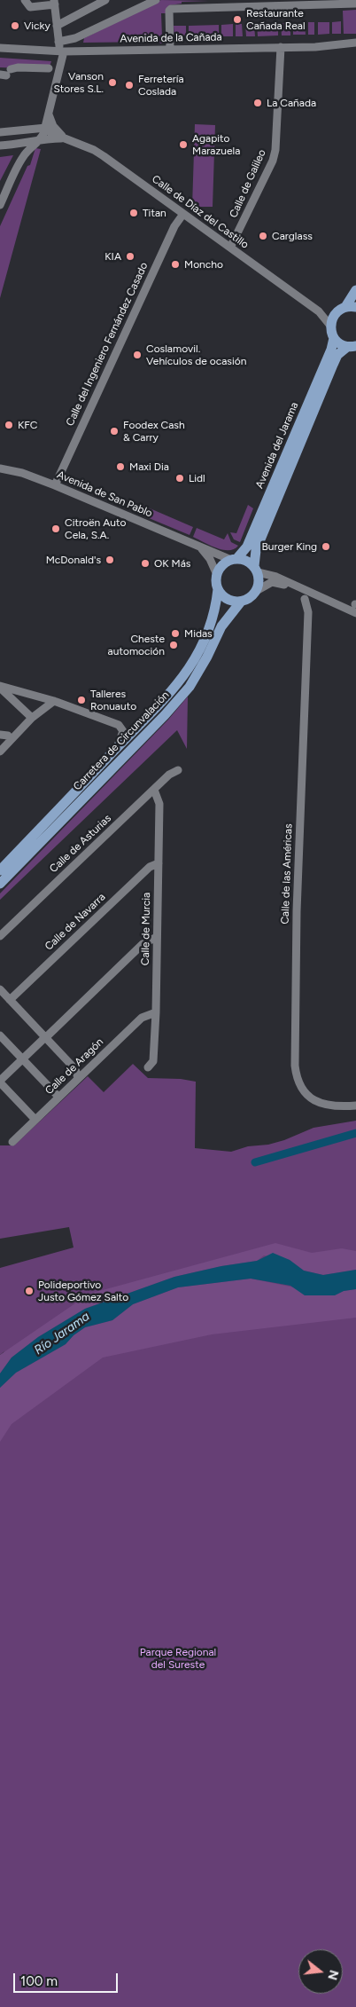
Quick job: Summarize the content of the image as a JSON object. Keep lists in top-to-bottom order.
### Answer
{
  "streets": {
    "main road": ["Avenida del Jarama", "Carretera de Circunvalación"],
    "street": [
      "Avenida de la Cañada",
      "Calle de Galileo",
      "Calle de Díaz del Castillo",
      "Calle del Ingeniero Fernández Casado",
      "Avenida de San Pablo",
      "Calle de Asturias",
      "Calle de las Américas",
      "Calle de Navarra",
      "Calle de Murcia",
      "Calle de Aragón"
    ]
  },
  "crossings": [
    ["Avenida de la Cañada", "Calle de Galileo"],
    ["Calle de Galileo", "Calle de Díaz del Castillo"],
    ["Calle de Díaz del Castillo", "Calle del Ingeniero Fernández Casado"],
    ["Calle del Ingeniero Fernández Casado", "Avenida de San Pablo"],
    ["Avenida del Jarama", "Avenida de San Pablo"],
    ["Avenida del Jarama", "Carretera de Circunvalación"],
    ["Avenida de San Pablo", "Carretera de Circunvalación"],
    ["Calle de Asturias", "Calle de Murcia"],
    ["Calle de Navarra", "Calle de Murcia"],
    ["Calle de Murcia", "Calle de Aragón"]
  ],
  "water": ["Río Jarama"],
  "parks": ["Parque Regional del Sureste"],
  "places": [
    "Restaurante Cañada Real",
    "Vicky",
    "Vanson Stores S.L.",
    "Ferretería Coslada",
    "La Cañada",
    "Agapito Marazuela",
    "Titan",
    "Carglass",
    "KIA",
    "Moncho",
    "Coslamovil. Vehículos de ocasión",
    "KFC",
    "Foodex Cash & Carry",
    "Maxi Dia",
    "Lidl",
    "Citroën Auto Cela, S.A.",
    "Burger King",
    "McDonald's",
    "OK Más",
    "Midas",
    "Cheste automoción",
    "Talleres Ronuauto",
    "Polideportivo Justo Gómez Salto"
  ],
  "scale_bar": "100 m",
  "north": "right"
}
